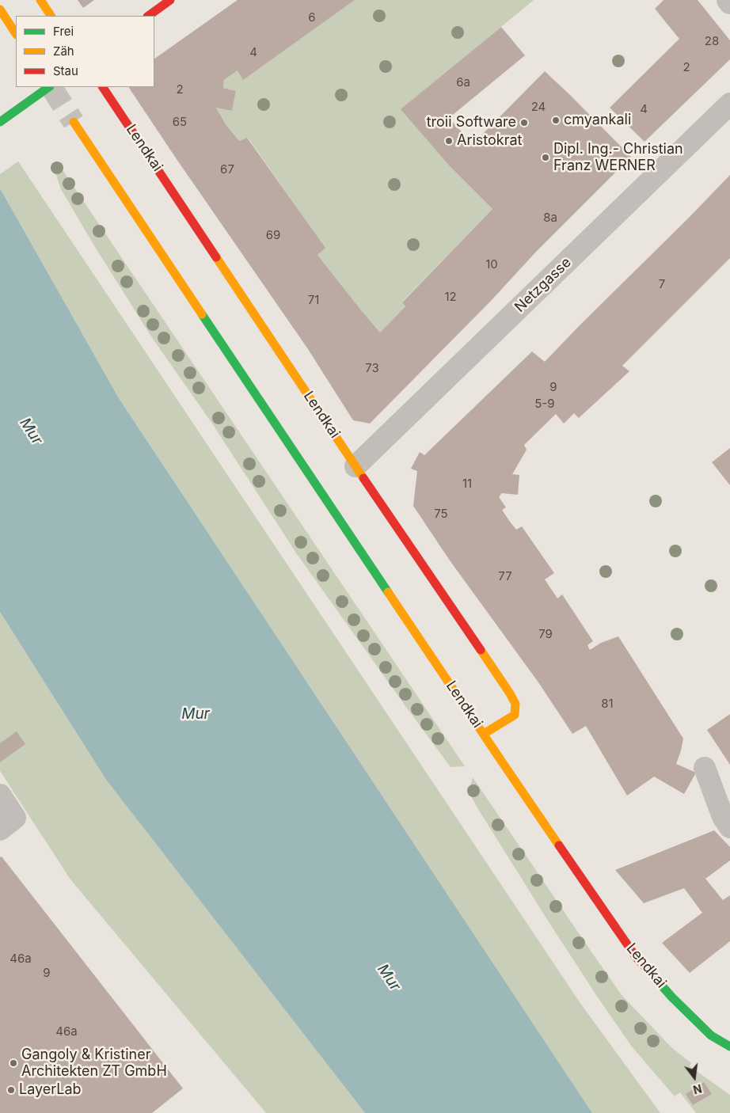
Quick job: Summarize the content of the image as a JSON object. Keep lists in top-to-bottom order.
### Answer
{
  "streets": {
    "main road": ["Lendkai"],
    "street": ["Netzgasse"]
  },
  "crossings": [
    ["Lendkai", "Netzgasse"]
  ],
  "water": ["Mur"],
  "places": [
    "cmyankali",
    "troii Software",
    "Aristokrat",
    "Dipl. Ing.- Christian Franz WERNER",
    "Gangoly & Kristiner Architekten ZT GmbH",
    "LayerLab"
  ],
  "house_numbers": [
    "6",
    "28",
    "4",
    "2",
    "6a",
    "2",
    "24",
    "4",
    "65",
    "67",
    "8a",
    "69",
    "10",
    "7",
    "12",
    "71",
    "73",
    "9",
    "5-9",
    "11",
    "75",
    "77",
    "79",
    "81",
    "46a",
    "9",
    "46a"
  ],
  "legend": ["Frei", "Zäh", "Stau"],
  "north": "bottom"
}
